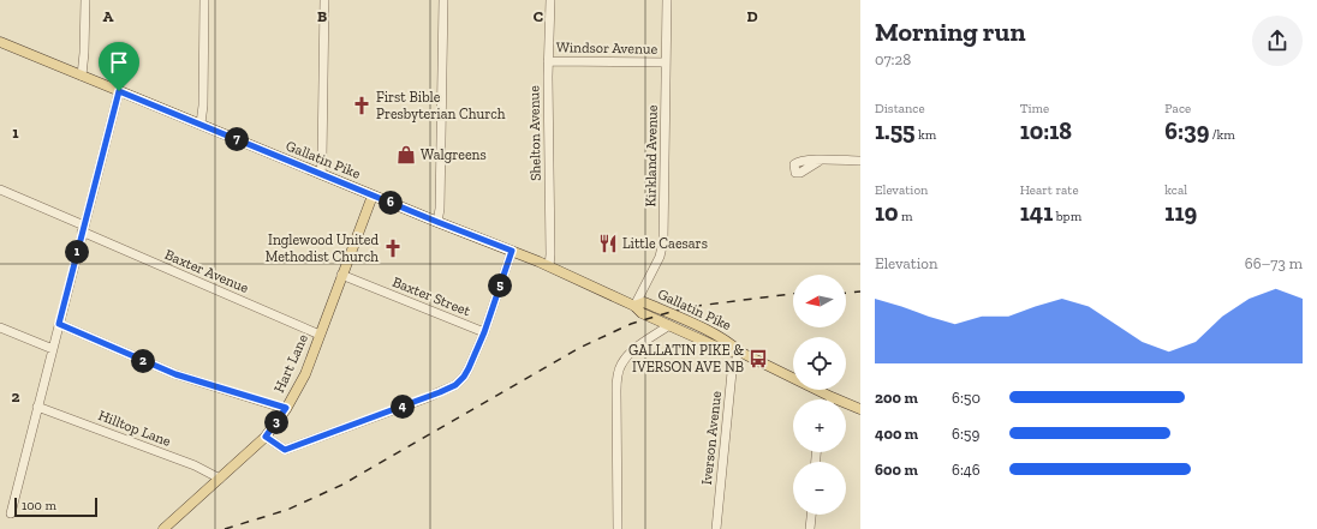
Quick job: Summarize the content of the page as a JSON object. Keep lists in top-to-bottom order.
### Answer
{
  "streets": {
    "main road": ["Gallatin Pike", "Hart Lane"],
    "street": [
      "Windsor Avenue",
      "Shelton Avenue",
      "Kirkland Avenue",
      "Baxter Avenue",
      "Baxter Street",
      "Hilltop Lane",
      "Iverson Avenue"
    ]
  },
  "crossings": [
    ["Windsor Avenue", "Shelton Avenue"],
    ["Windsor Avenue", "Kirkland Avenue"],
    ["Shelton Avenue", "Gallatin Pike"],
    ["Kirkland Avenue", "Gallatin Pike"],
    ["Gallatin Pike", "Hart Lane"],
    ["Gallatin Pike", "Iverson Avenue"],
    ["Baxter Avenue", "Hart Lane"],
    ["Baxter Street", "Hart Lane"],
    ["Hart Lane", "Hilltop Lane"]
  ],
  "places": {
    "church": ["First Bible Presbyterian Church", "Inglewood United Methodist Church"],
    "shop": ["Walgreens"],
    "restaurant": ["Little Caesars"],
    "bus stop": ["GALLATIN PIKE & IVERSON AVE NB"]
  },
  "scale_bar": "100 m",
  "north": "left",
  "page": {
    "heading": ["Morning run", "07:28"],
    "stats": [
      ["Distance", "1.55 km"],
      ["Time", "10:18"],
      ["Pace", "6:39 /km"],
      ["Elevation", "10 m"],
      ["Heart rate", "141 bpm"],
      ["kcal", "119"]
    ],
    "pins": [
      "7",
      "6",
      "1",
      "5",
      "2",
      "4",
      "3"
    ],
    "chart": ["Elevation", "66–73 m"],
    "map_buttons": ["+", "−"],
    "list": [
      {
        "name": "200 m",
        "note": "6:50"
      },
      {
        "name": "400 m",
        "note": "6:59"
      },
      {
        "name": "600 m",
        "note": "6:46"
      }
    ],
    "scale": "100 m"
  },
  "grid": {
    "columns": [
      "A",
      "B",
      "C",
      "D"
    ],
    "rows": ["1", "2"]
  }
}
